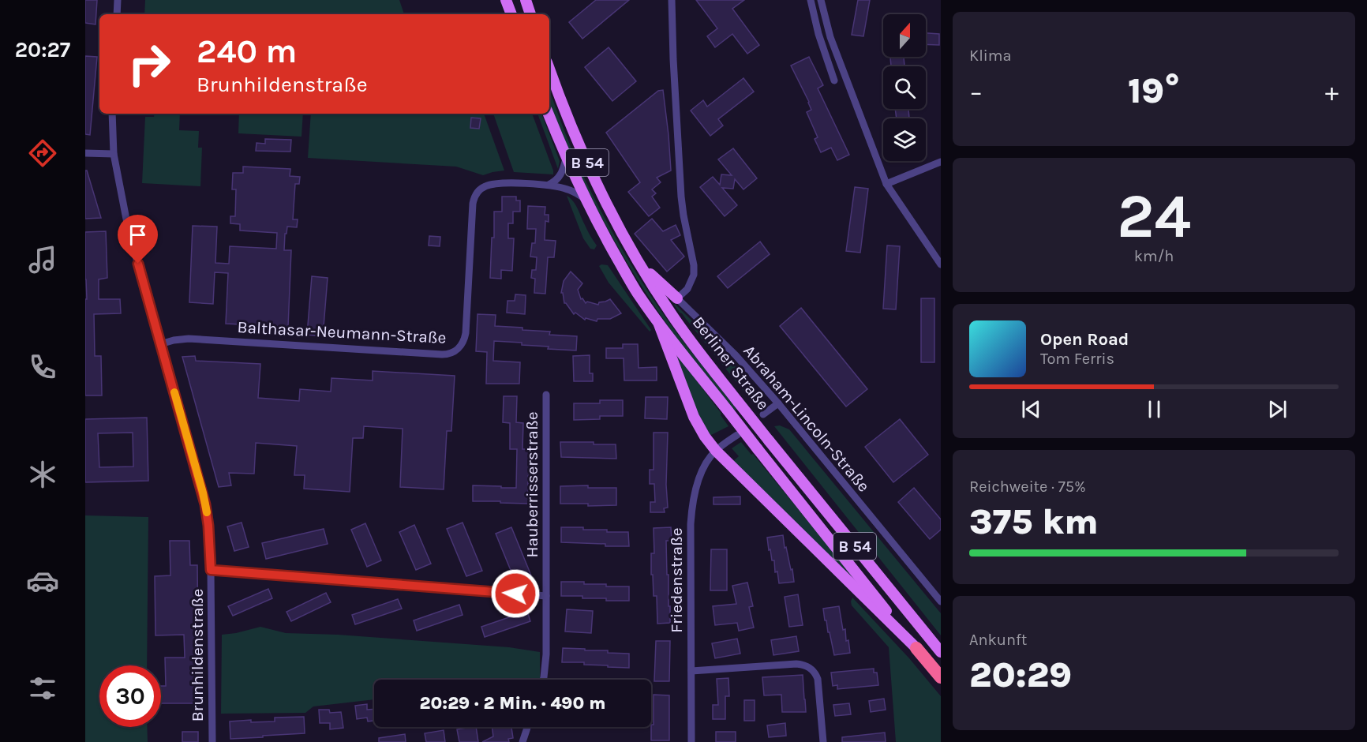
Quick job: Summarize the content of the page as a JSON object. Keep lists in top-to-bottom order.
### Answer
{
  "streets": {
    "highway": ["B 54", "Berliner Straße"],
    "street": [
      "Balthasar-Neumann-Straße",
      "Abraham-Lincoln-Straße",
      "Hauberrisserstraße",
      "Friedenstraße",
      "Brunhildenstraße"
    ]
  },
  "crossings": [
    ["Balthasar-Neumann-Straße", "Berliner Straße"],
    ["Balthasar-Neumann-Straße", "Brunhildenstraße"]
  ],
  "north": "top",
  "page": {
    "tabs": "20:27",
    "tile": [
      "Klima",
      ["24", "km/h"],
      ["Reichweite · 75%", "375 km"],
      ["Ankunft", "20:29"]
    ],
    "turn": ["240 m", "Brunhildenstraße"],
    "heat": ["−", "19°", "+"],
    "song": ["Open Road", "Tom Ferris"],
    "limit": "30",
    "trip": "20:29 · 2 Min. · 490 m"
  }
}
